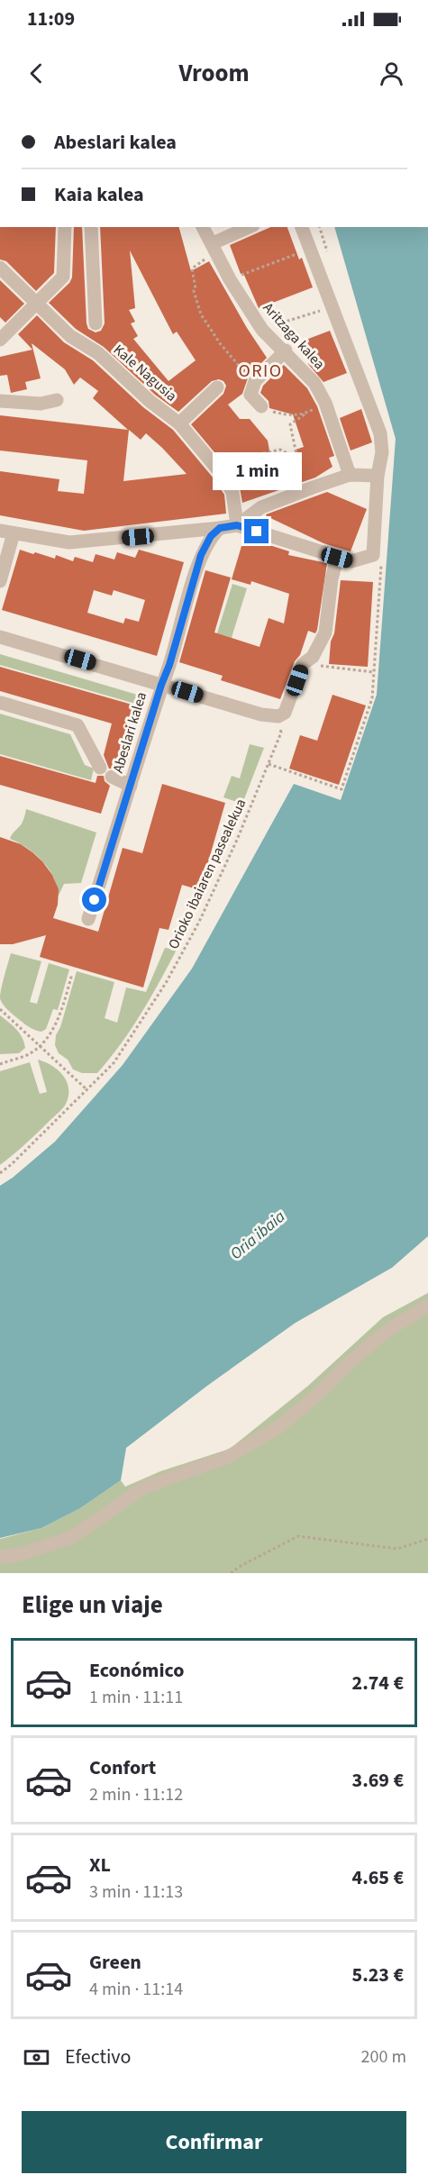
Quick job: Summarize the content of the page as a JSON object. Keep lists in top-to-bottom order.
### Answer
{
  "streets": {
    "street": ["Aritzaga kalea", "Kale Nagusia", "Abeslari kalea"],
    "path": ["Orioko ibaiaren pasealekua"]
  },
  "districts": ["ORIO"],
  "water": ["Oria ibaia"],
  "page": {
    "status": "11:09",
    "header": "Vroom",
    "banner": ["Abeslari kalea", "Kaia kalea"],
    "bubble": "1 min",
    "heading": "Elige un viaje",
    "list": [
      {
        "name": "Económico",
        "note": "1 min · 11:11",
        "value": "2.74 €"
      },
      {
        "name": "Confort",
        "note": "2 min · 11:12",
        "value": "3.69 €"
      },
      {
        "name": "XL",
        "note": "3 min · 11:13",
        "value": "4.65 €"
      },
      {
        "name": "Green",
        "note": "4 min · 11:14",
        "value": "5.23 €"
      }
    ],
    "pay": ["Efectivo", "200 m"],
    "buttons": "Confirmar"
  }
}
